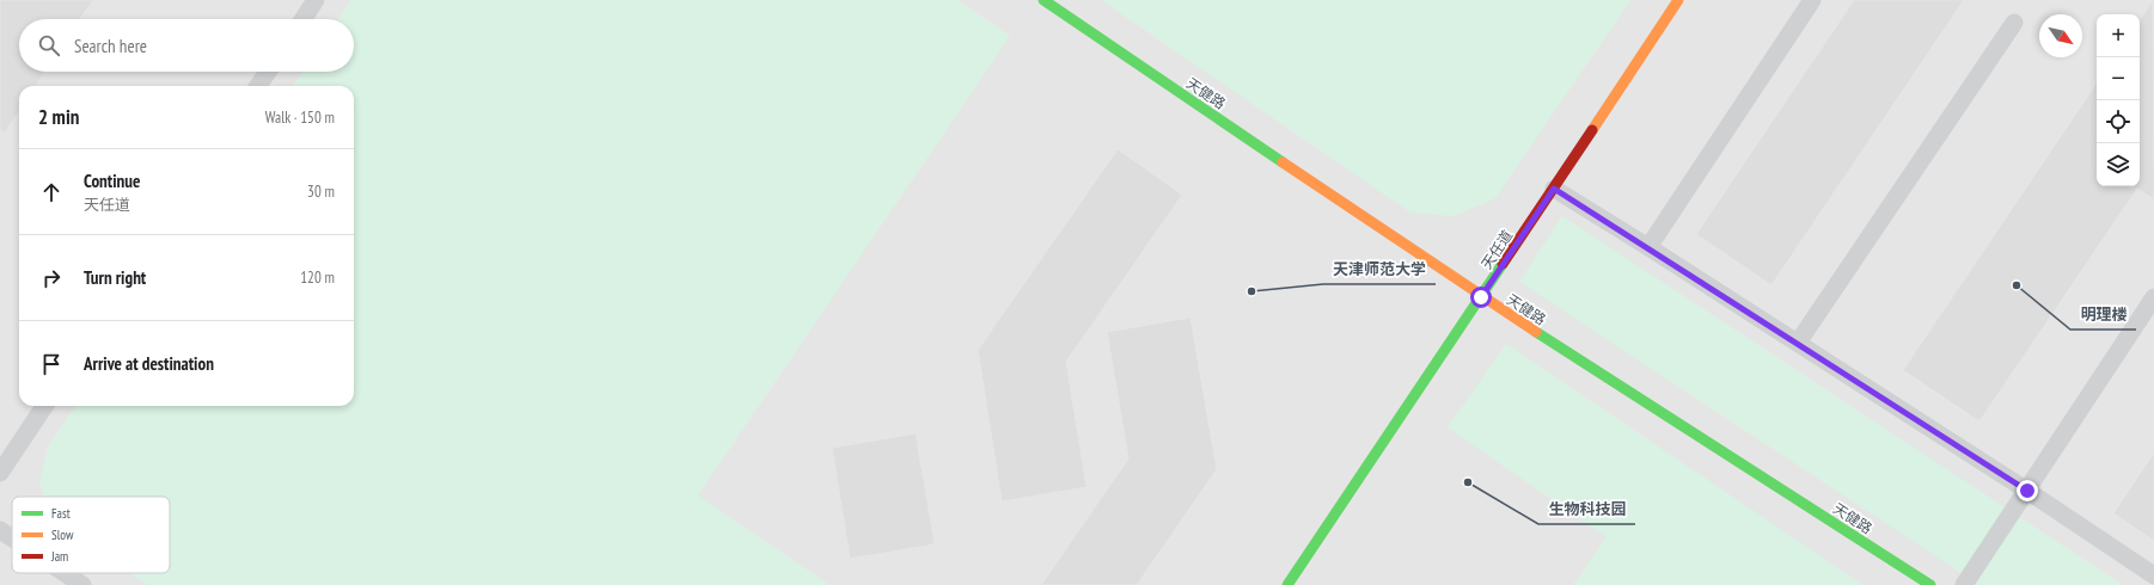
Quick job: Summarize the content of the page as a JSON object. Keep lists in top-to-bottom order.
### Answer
{
  "streets": {
    "street": ["天健路", "天任道"]
  },
  "crossings": [
    ["天健路", "天任道"]
  ],
  "places": ["明理楼", "天津师范大学", "生物科技园"],
  "legend": ["Fast", "Slow", "Jam"],
  "north": "bottom right",
  "page": {
    "map_buttons": ["+", "−"],
    "search": "Search here",
    "heading": ["2 min", "Walk · 150 m"],
    "list": [
      ["Continue", "天任道", "30 m"],
      ["Turn right", "120 m"],
      "Arrive at destination"
    ]
  }
}
